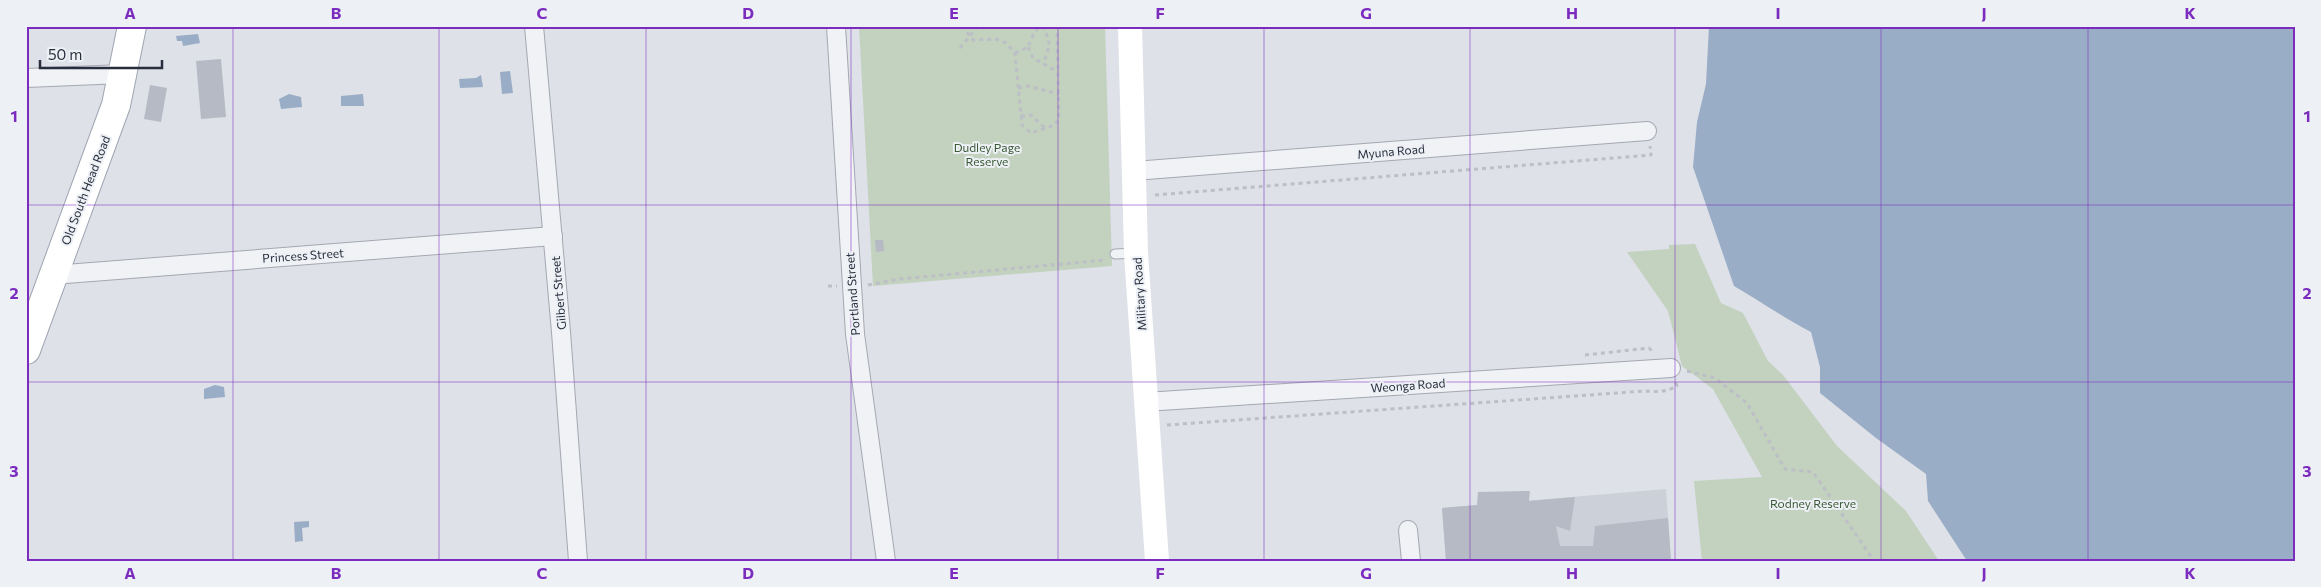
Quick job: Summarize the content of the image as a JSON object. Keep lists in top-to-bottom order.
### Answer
{
  "streets": {
    "main road": ["Old South Head Road"],
    "street": [
      "Myuna Road",
      "Princess Street",
      "Gilbert Street",
      "Portland Street",
      "Military Road",
      "Weonga Road"
    ]
  },
  "crossings": [
    ["Myuna Road", "Military Road"],
    ["Old South Head Road", "Princess Street"],
    ["Princess Street", "Gilbert Street"],
    ["Military Road", "Weonga Road"]
  ],
  "parks": ["Dudley Page Reserve", "Rodney Reserve"],
  "scale_bar": "50 m",
  "grid": {
    "columns": [
      "A",
      "B",
      "C",
      "D",
      "E",
      "F",
      "G",
      "H",
      "I",
      "J",
      "K"
    ],
    "rows": ["1", "2", "3"]
  }
}
